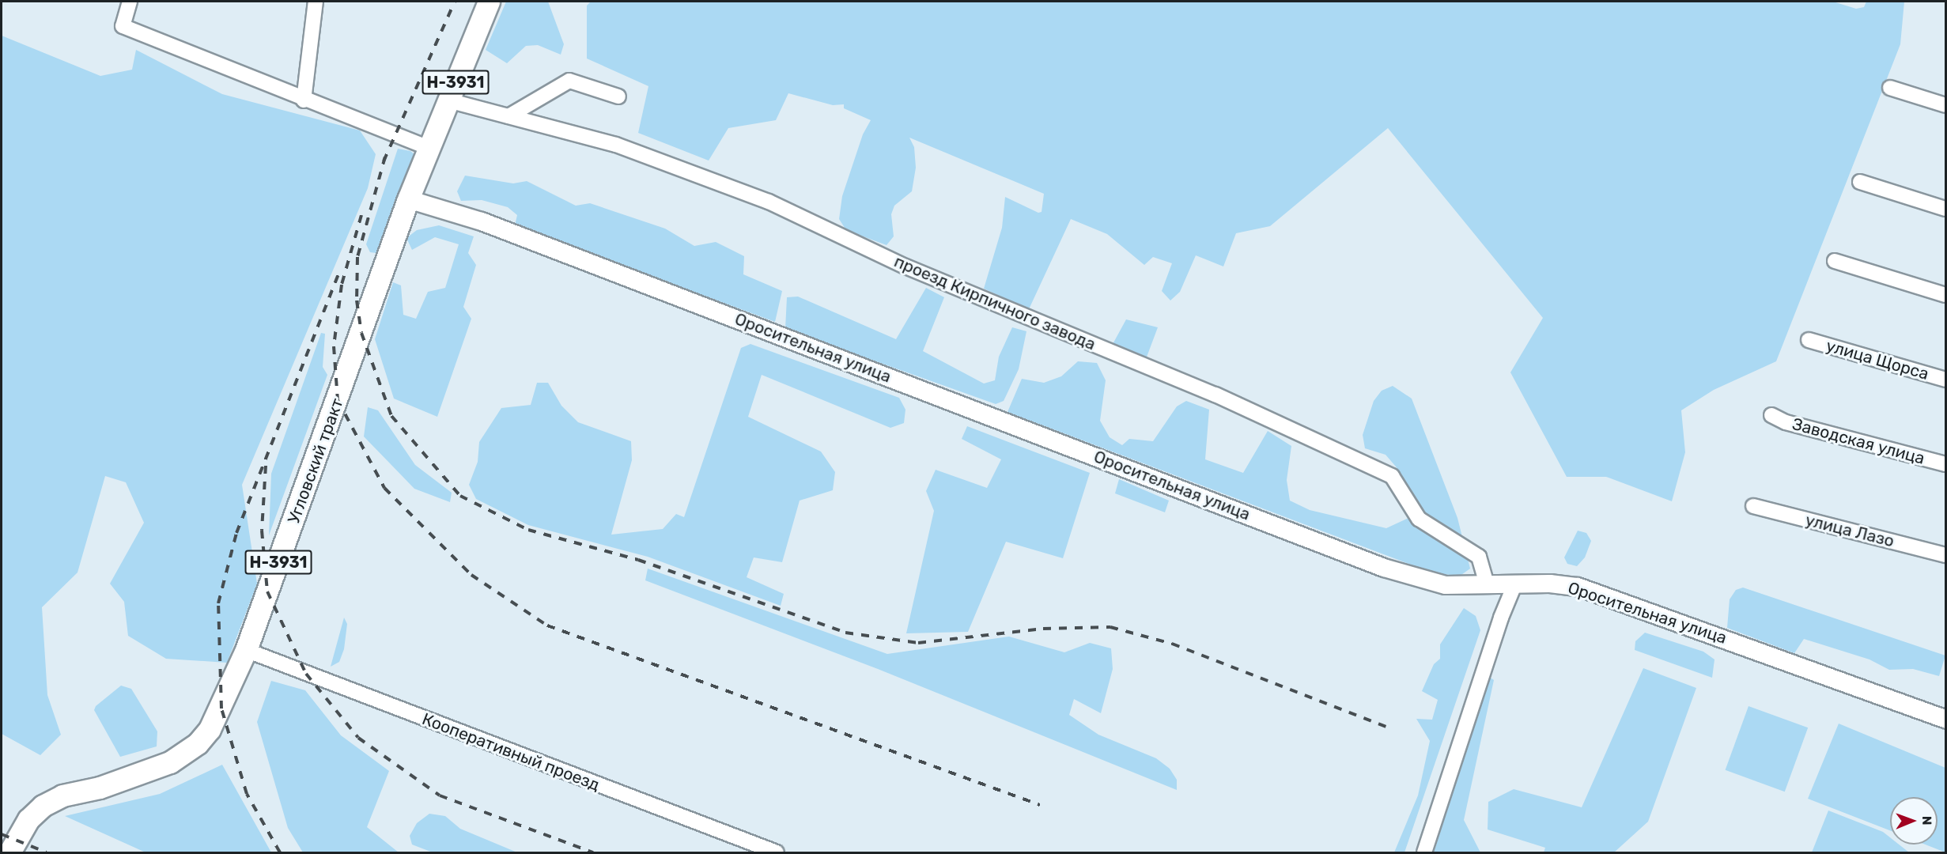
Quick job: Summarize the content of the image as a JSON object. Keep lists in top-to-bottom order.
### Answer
{
  "streets": {
    "highway": ["Н-3931", "Угловский тракт"],
    "main road": ["Оросительная улица"],
    "street": [
      "проезд Кирпичного завода",
      "улица Щорса",
      "Заводская улица",
      "улица Лазо",
      "Кооперативный проезд"
    ]
  },
  "crossings": [
    ["проезд Кирпичного завода", "Оросительная улица"],
    ["проезд Кирпичного завода", "Угловский тракт"],
    ["Оросительная улица", "Угловский тракт"],
    ["Угловский тракт", "Кооперативный проезд"]
  ],
  "north": "right"
}
